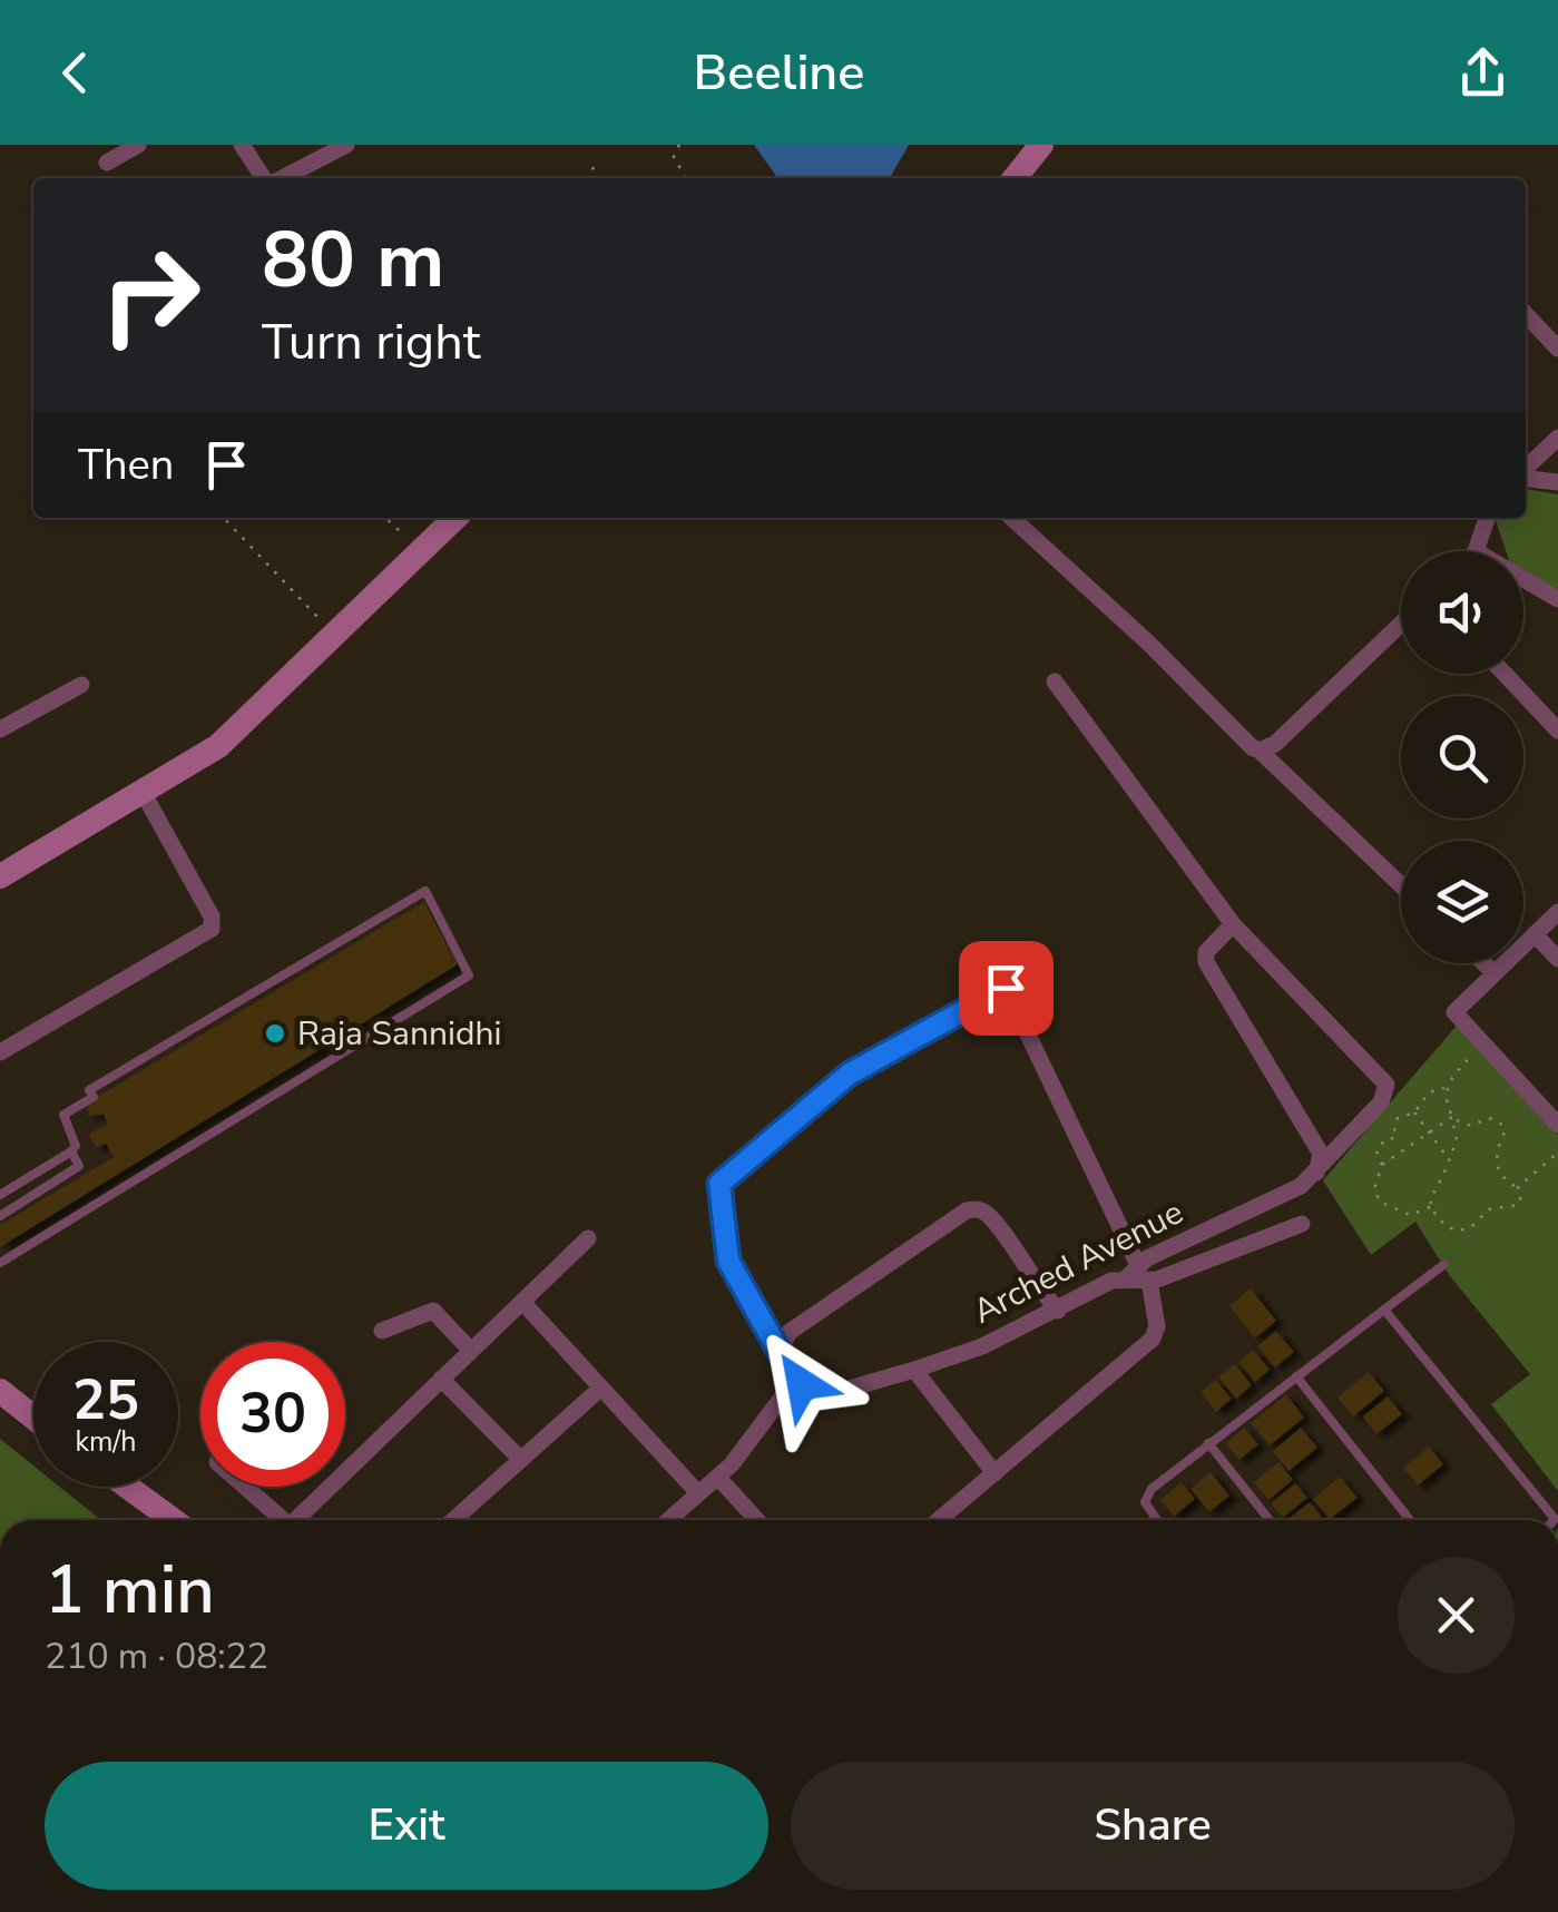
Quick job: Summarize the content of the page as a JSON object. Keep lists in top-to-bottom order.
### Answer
{
  "streets": {
    "street": ["Arched Avenue"]
  },
  "places": ["Raja Sannidhi"],
  "page": {
    "header": "Beeline",
    "turn": ["80 m", "Turn right"],
    "then": "Then",
    "speed": "25 km/h",
    "limit": "30",
    "heading": ["1 min", "210 m · 08:22"],
    "buttons": ["Exit", "Share"]
  }
}
